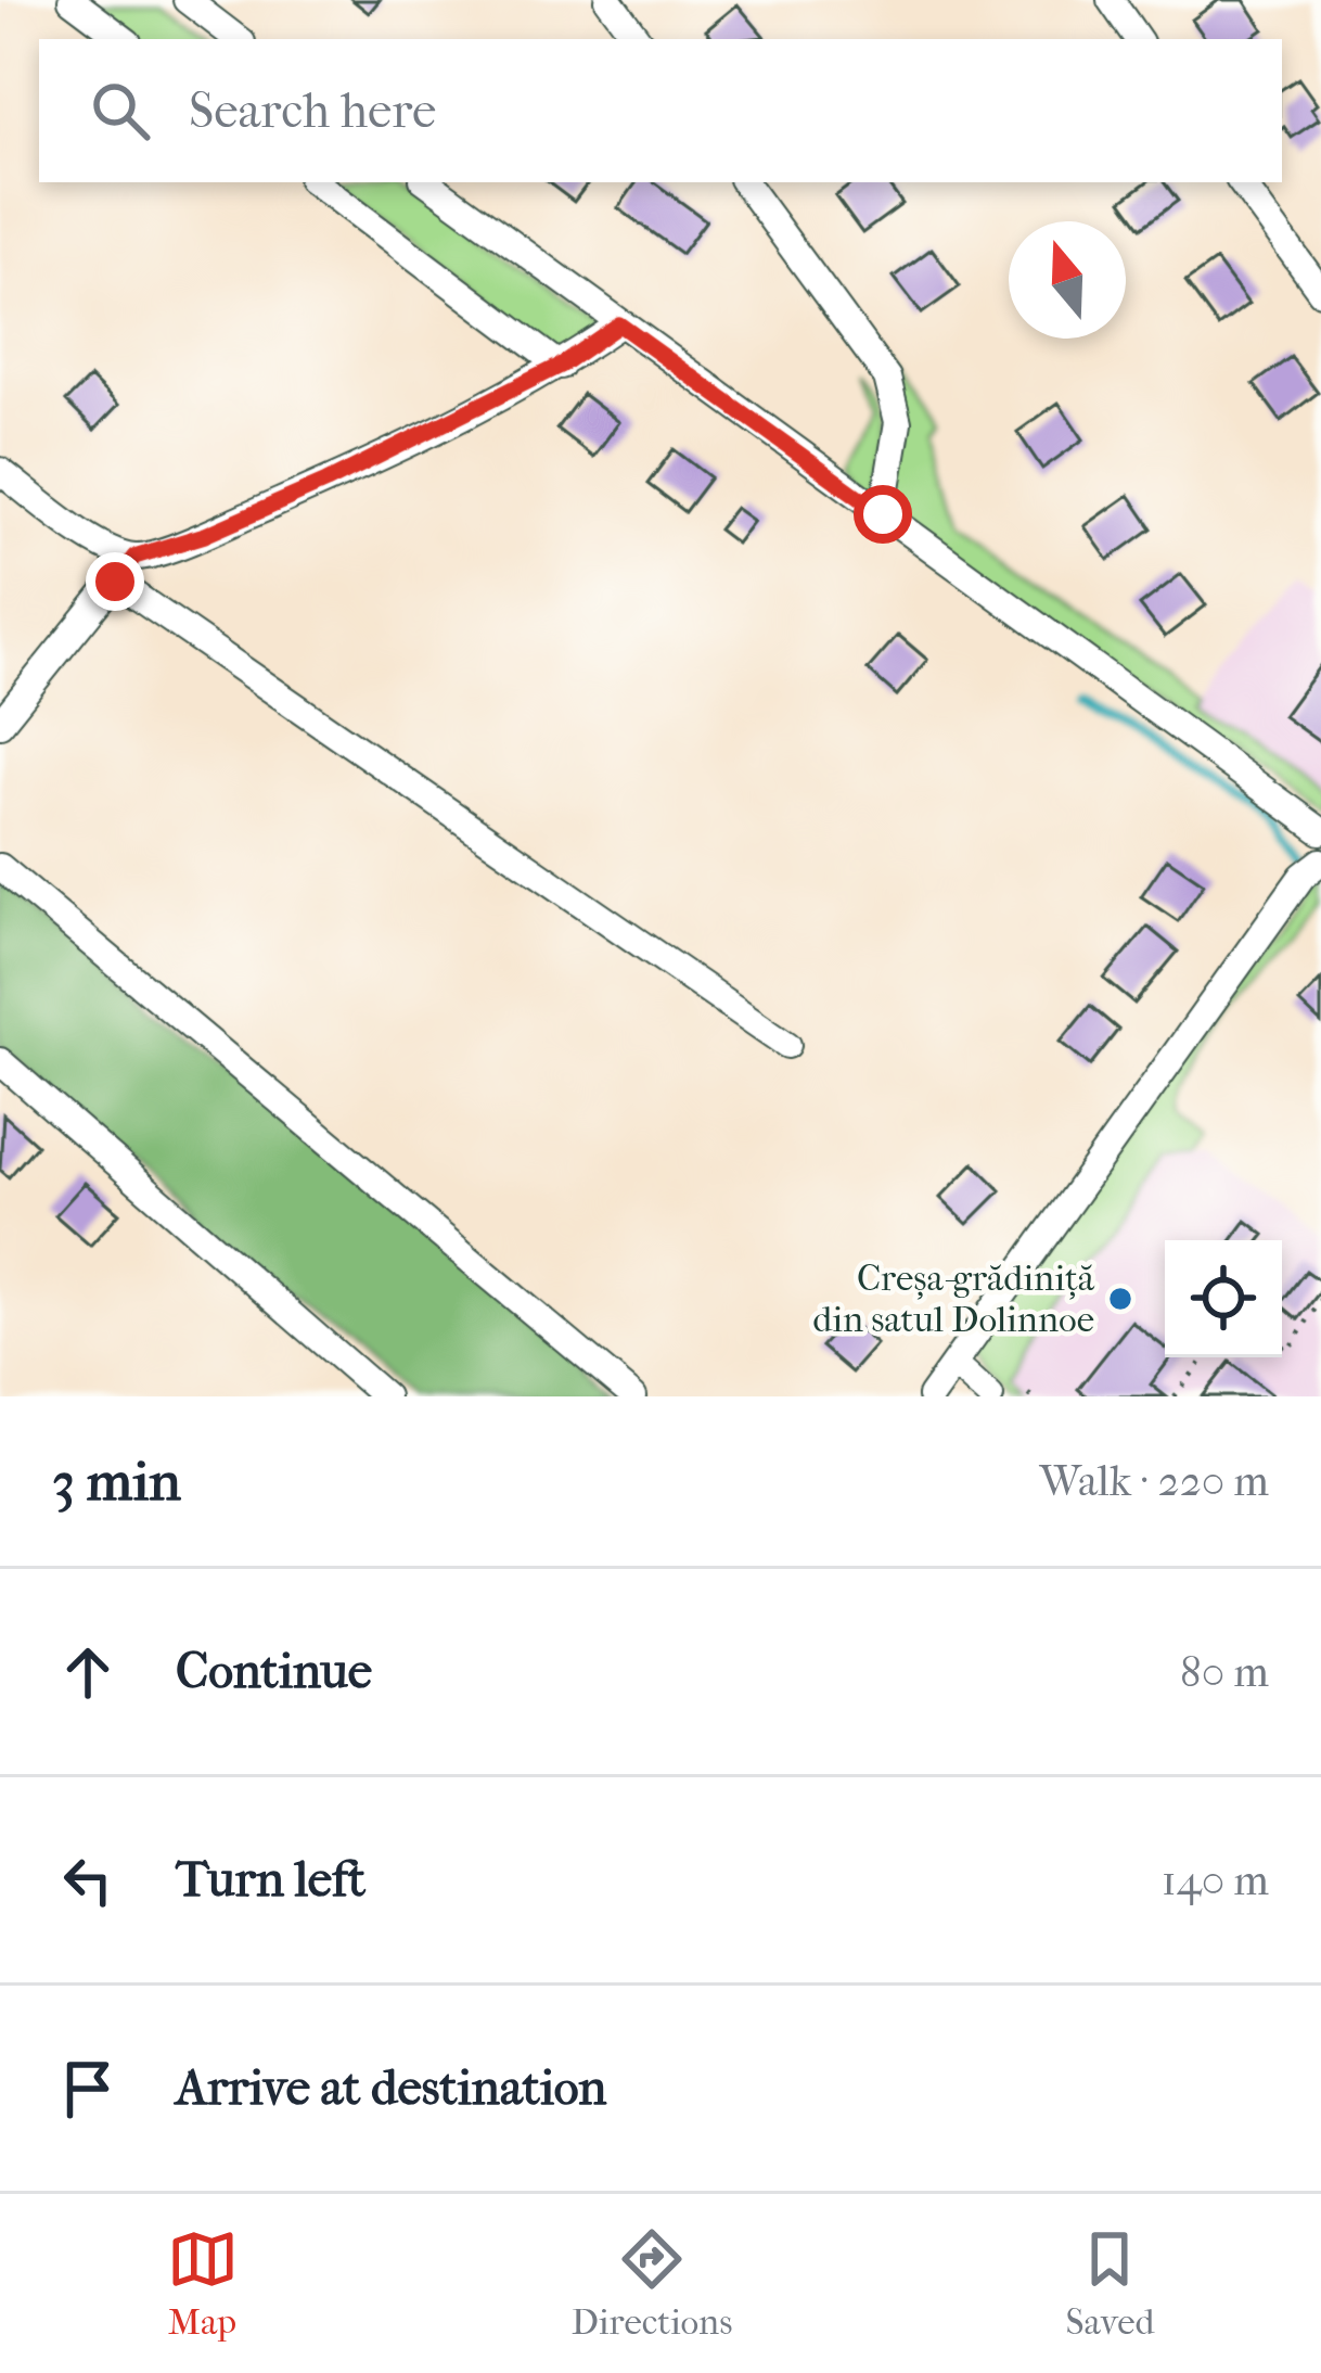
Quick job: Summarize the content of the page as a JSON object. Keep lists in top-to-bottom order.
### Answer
{
  "places": ["Creșa-grădiniță din satul Dolinnoe"],
  "north": "top",
  "page": {
    "search": "Search here",
    "heading": ["3 min", "Walk · 220 m"],
    "list": [
      ["Continue", "80 m"],
      ["Turn left", "140 m"],
      "Arrive at destination"
    ],
    "nav": ["Map", "Directions", "Saved"]
  }
}
